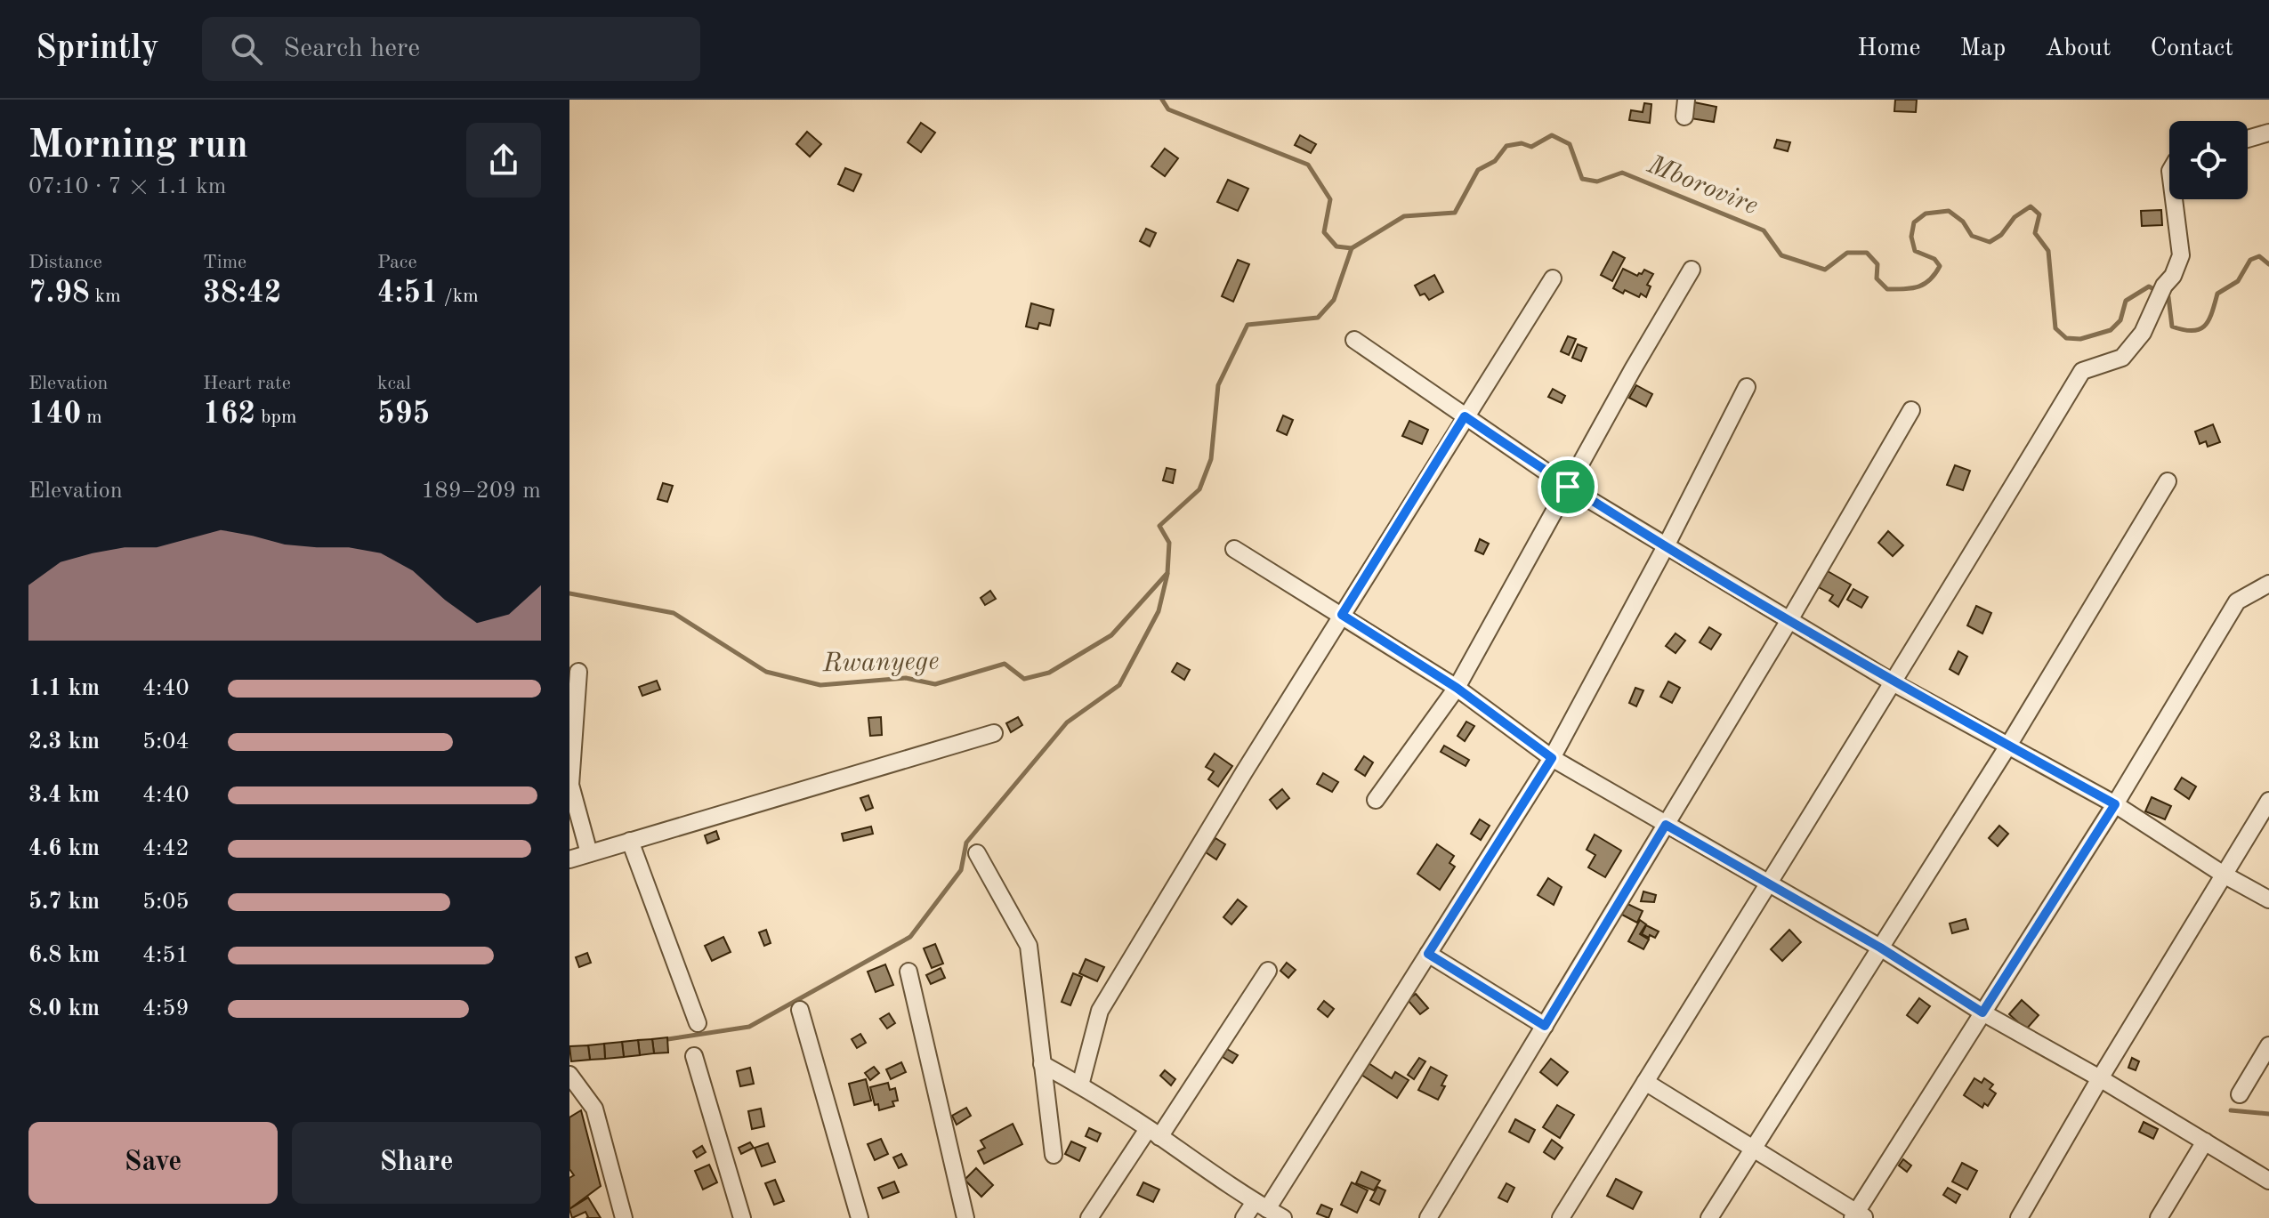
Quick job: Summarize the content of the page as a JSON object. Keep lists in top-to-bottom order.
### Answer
{
  "water": ["Mborovire", "Rwanyege"],
  "page": {
    "header": "Sprintly",
    "search": "Search here",
    "nav": [
      "Home",
      "Map",
      "About",
      "Contact"
    ],
    "heading": ["Morning run", "07:10 · 7 × 1.1 km"],
    "stats": [
      ["Distance", "7.98 km"],
      ["Time", "38:42"],
      ["Pace", "4:51 /km"],
      ["Elevation", "140 m"],
      ["Heart rate", "162 bpm"],
      ["kcal", "595"]
    ],
    "chart": ["Elevation", "189–209 m"],
    "list": [
      {
        "name": "1.1 km",
        "note": "4:40"
      },
      {
        "name": "2.3 km",
        "note": "5:04"
      },
      {
        "name": "3.4 km",
        "note": "4:40"
      },
      {
        "name": "4.6 km",
        "note": "4:42"
      },
      {
        "name": "5.7 km",
        "note": "5:05"
      },
      {
        "name": "6.8 km",
        "note": "4:51"
      },
      {
        "name": "8.0 km",
        "note": "4:59"
      }
    ],
    "buttons": ["Save", "Share"]
  }
}
